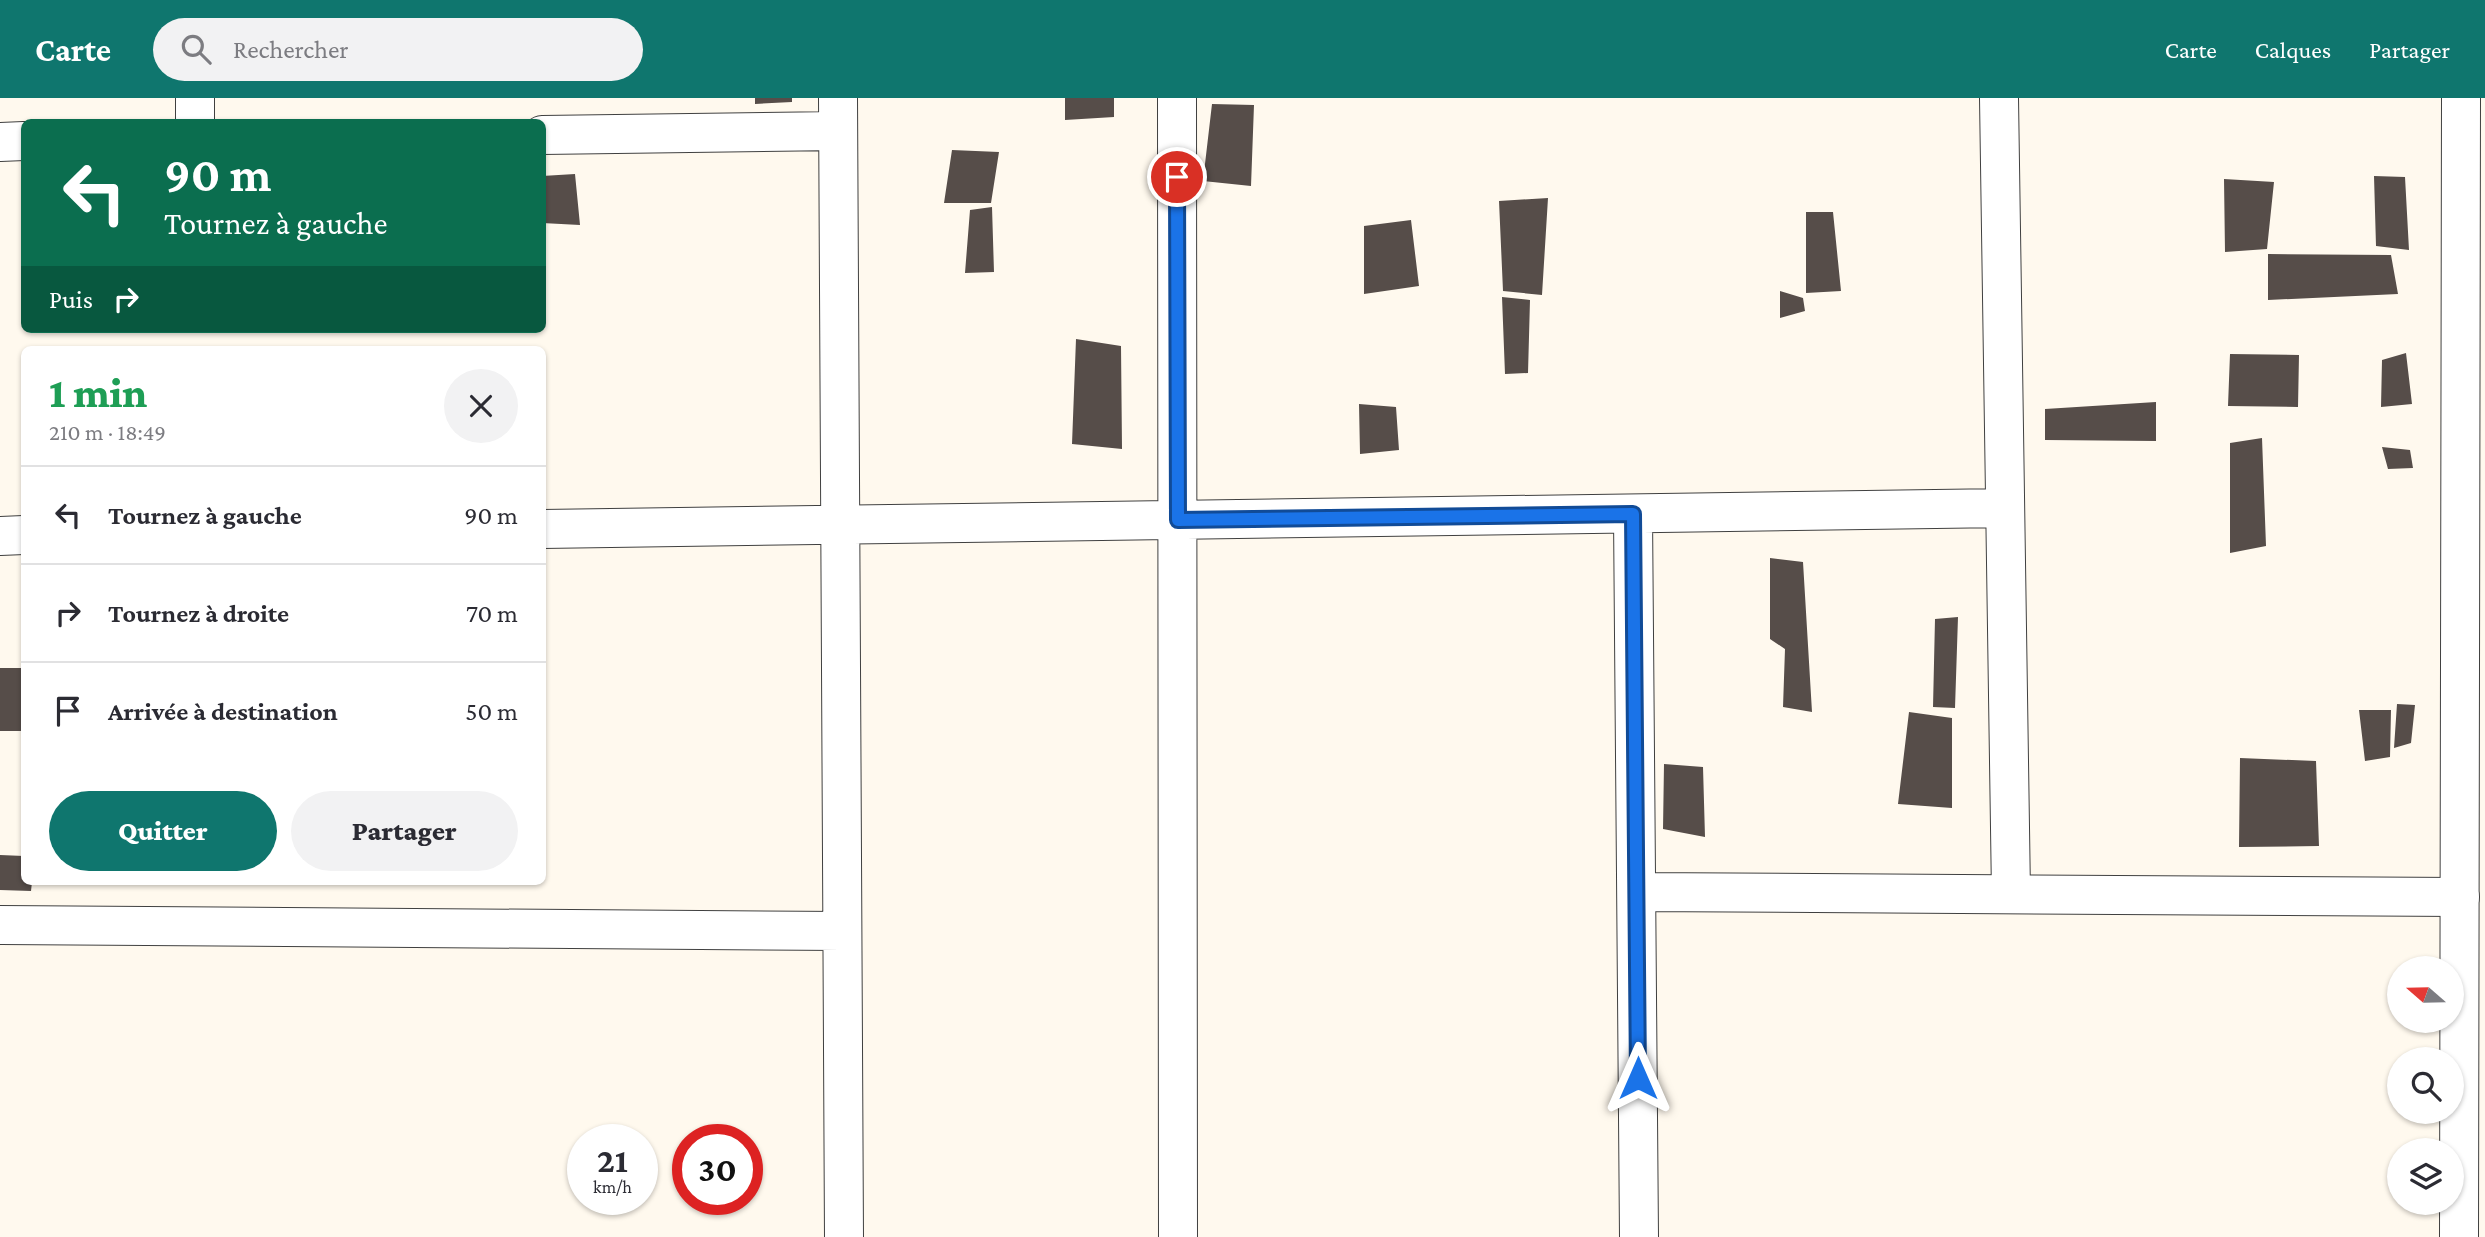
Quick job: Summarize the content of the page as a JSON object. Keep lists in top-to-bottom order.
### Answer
{
  "north": "left",
  "page": {
    "header": "Carte",
    "search": "Rechercher",
    "nav": ["Carte", "Calques", "Partager"],
    "turn": ["90 m", "Tournez à gauche"],
    "then": "Puis",
    "heading": ["1 min", "210 m · 18:49"],
    "list": [
      {
        "name": "Tournez à gauche",
        "value": "90 m"
      },
      {
        "name": "Tournez à droite",
        "value": "70 m"
      },
      {
        "name": "Arrivée à destination",
        "value": "50 m"
      }
    ],
    "buttons": ["Quitter", "Partager"],
    "speed": "21 km/h",
    "limit": "30"
  }
}
